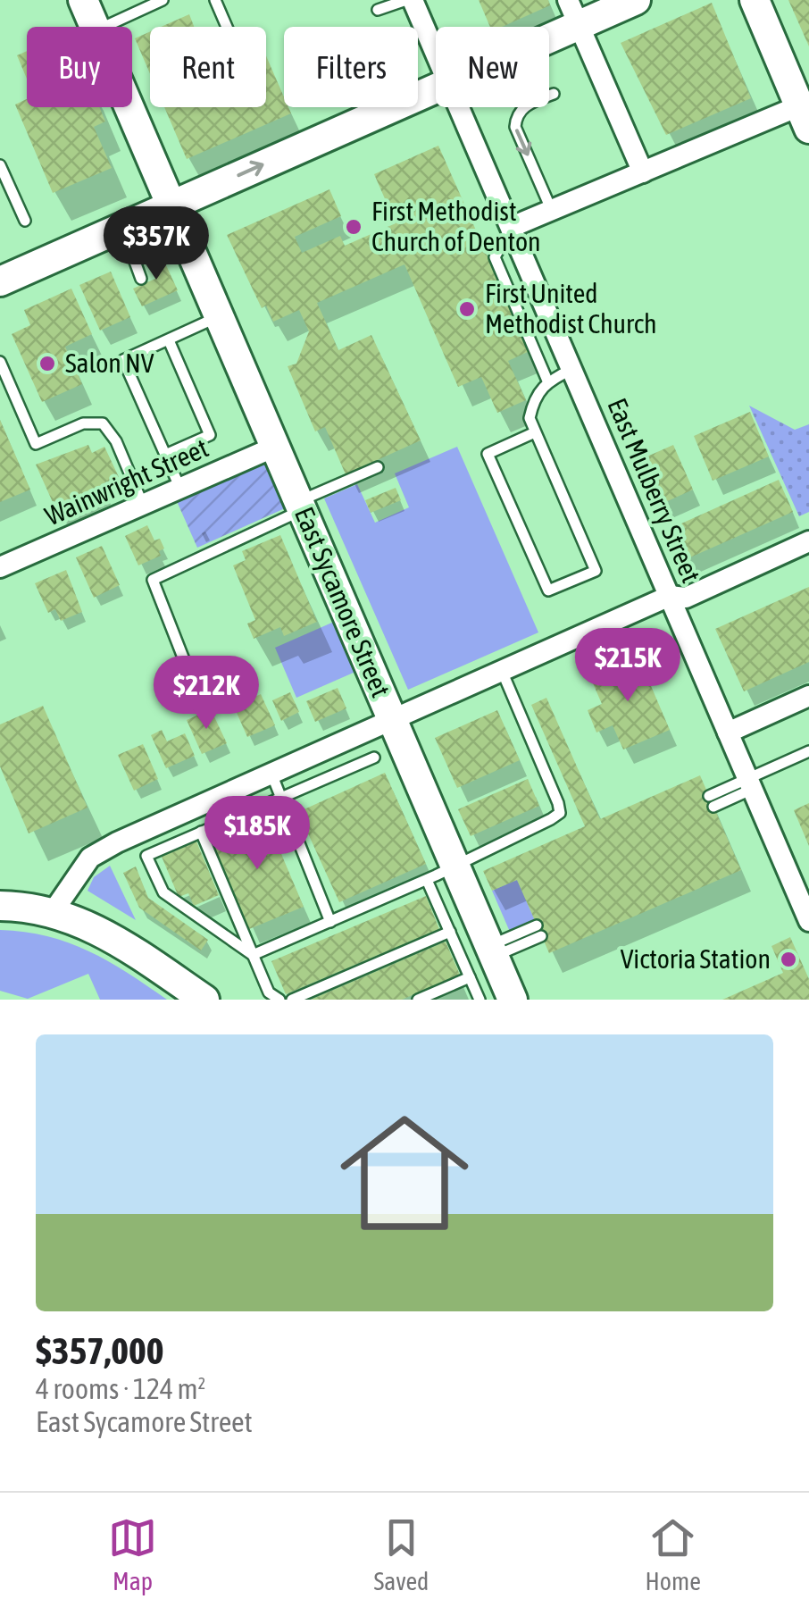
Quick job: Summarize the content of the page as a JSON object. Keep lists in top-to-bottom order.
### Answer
{
  "streets": {
    "street": ["Wainwright Street", "East Mulberry Street", "East Sycamore Street"]
  },
  "crossings": [
    ["Wainwright Street", "East Sycamore Street"]
  ],
  "places": [
    "First Methodist Church of Denton",
    "First United Methodist Church",
    "Salon NV",
    "Victoria Station"
  ],
  "page": {
    "chip": [
      "Buy",
      "Rent",
      "Filters",
      "New"
    ],
    "price": [
      "$357K",
      "$215K",
      "$212K",
      "$185K"
    ],
    "list": [
      {
        "name": "$357,000",
        "note": "4 rooms · 124 m² · East Sycamore Street"
      }
    ],
    "tabs": ["Map", "Saved", "Home"]
  }
}
